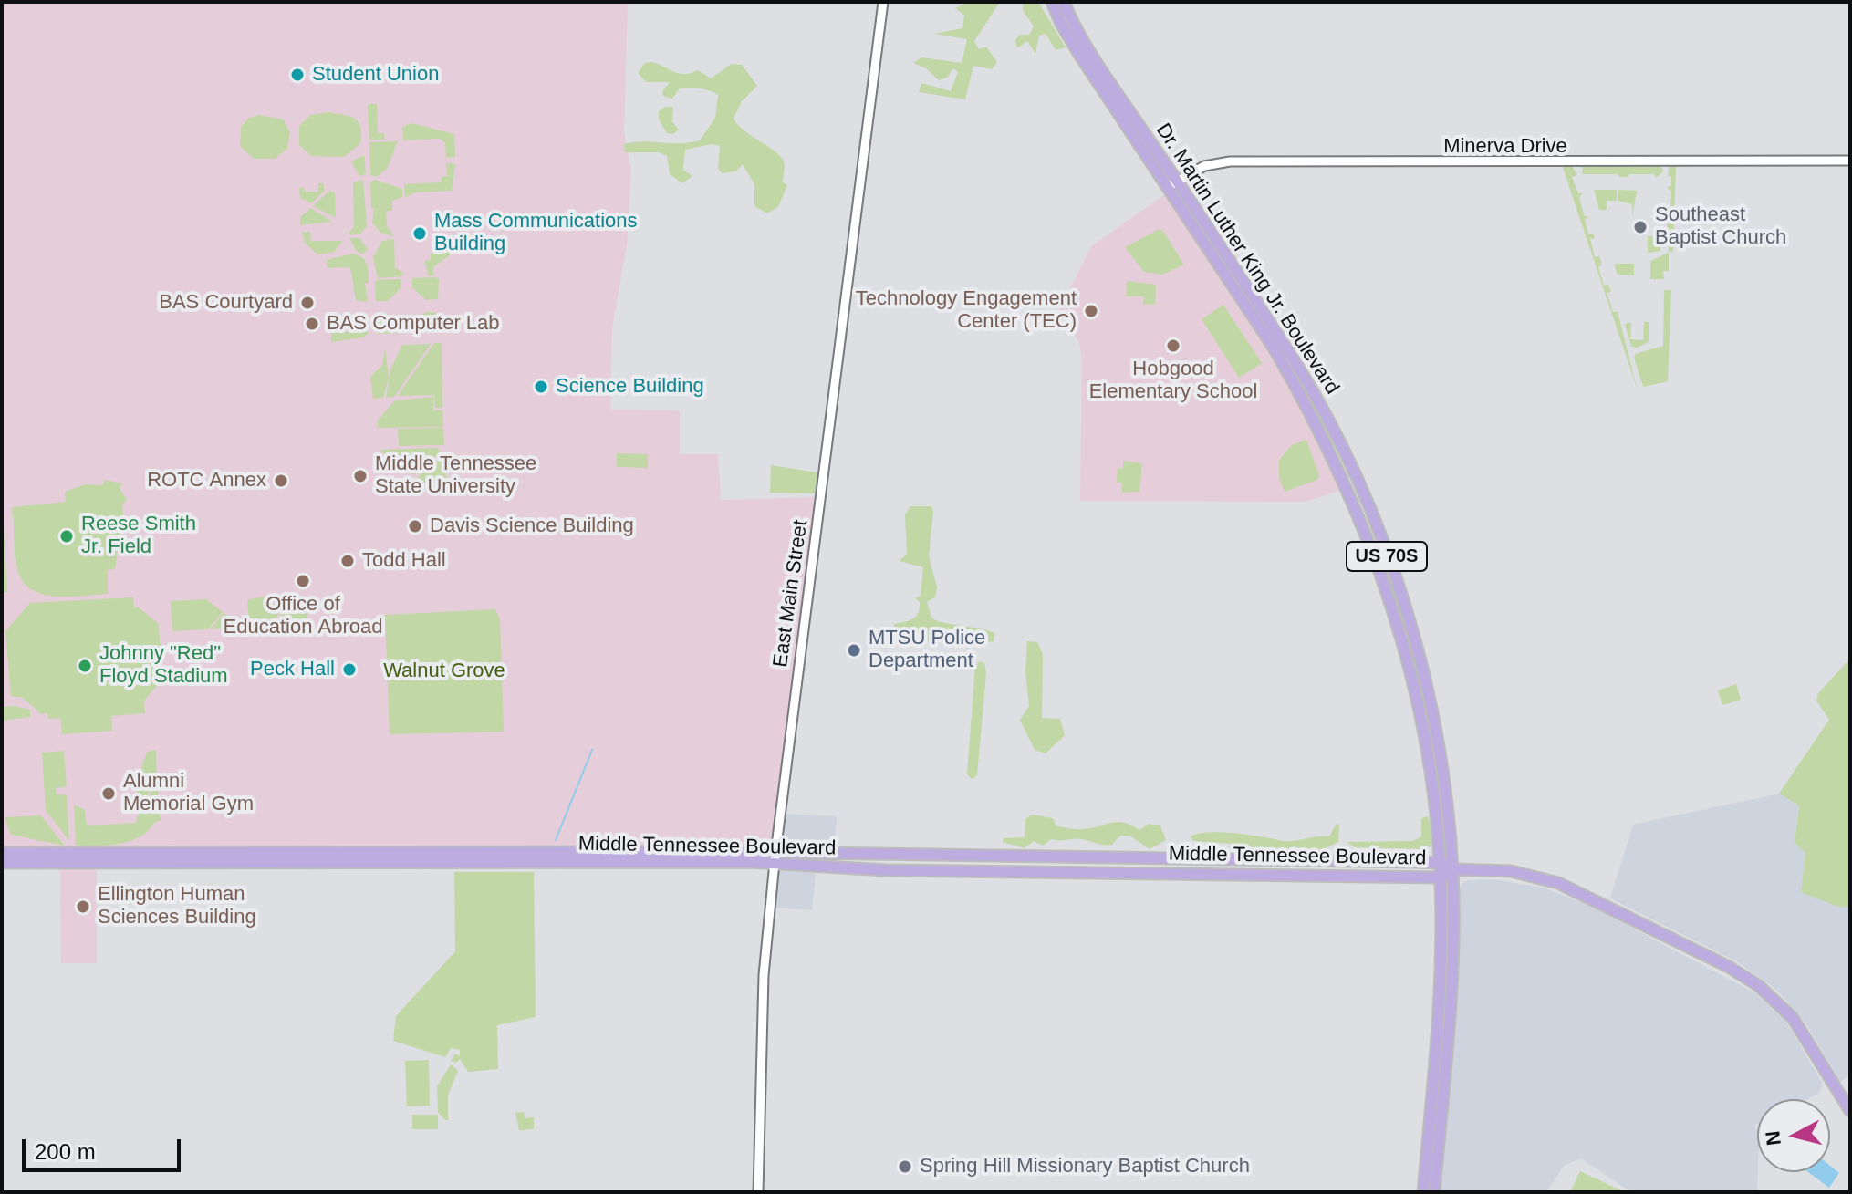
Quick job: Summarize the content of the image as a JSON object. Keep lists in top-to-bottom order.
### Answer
{
  "streets": {
    "main road": ["Dr. Martin Luther King Jr. Boulevard", "US 70S", "Middle Tennessee Boulevard"],
    "street": ["Minerva Drive", "East Main Street"]
  },
  "crossings": [
    ["Minerva Drive", "Dr. Martin Luther King Jr. Boulevard"],
    ["Dr. Martin Luther King Jr. Boulevard", "Middle Tennessee Boulevard"],
    ["East Main Street", "Middle Tennessee Boulevard"]
  ],
  "parks": ["Walnut Grove"],
  "places": [
    "Student Union",
    "Southeast Baptist Church",
    "Mass Communications Building",
    "BAS Courtyard",
    "Technology Engagement Center (TEC)",
    "BAS Computer Lab",
    "Hobgood Elementary School",
    "Science Building",
    "Middle Tennessee State University",
    "ROTC Annex",
    "Davis Science Building",
    "Reese Smith Jr. Field",
    "Todd Hall",
    "Office of Education Abroad",
    "MTSU Police Department",
    "Johnny \"Red\" Floyd Stadium",
    "Peck Hall",
    "Alumni Memorial Gym",
    "Ellington Human Sciences Building",
    "Spring Hill Missionary Baptist Church"
  ],
  "scale_bar": "200 m",
  "north": "left"
}
